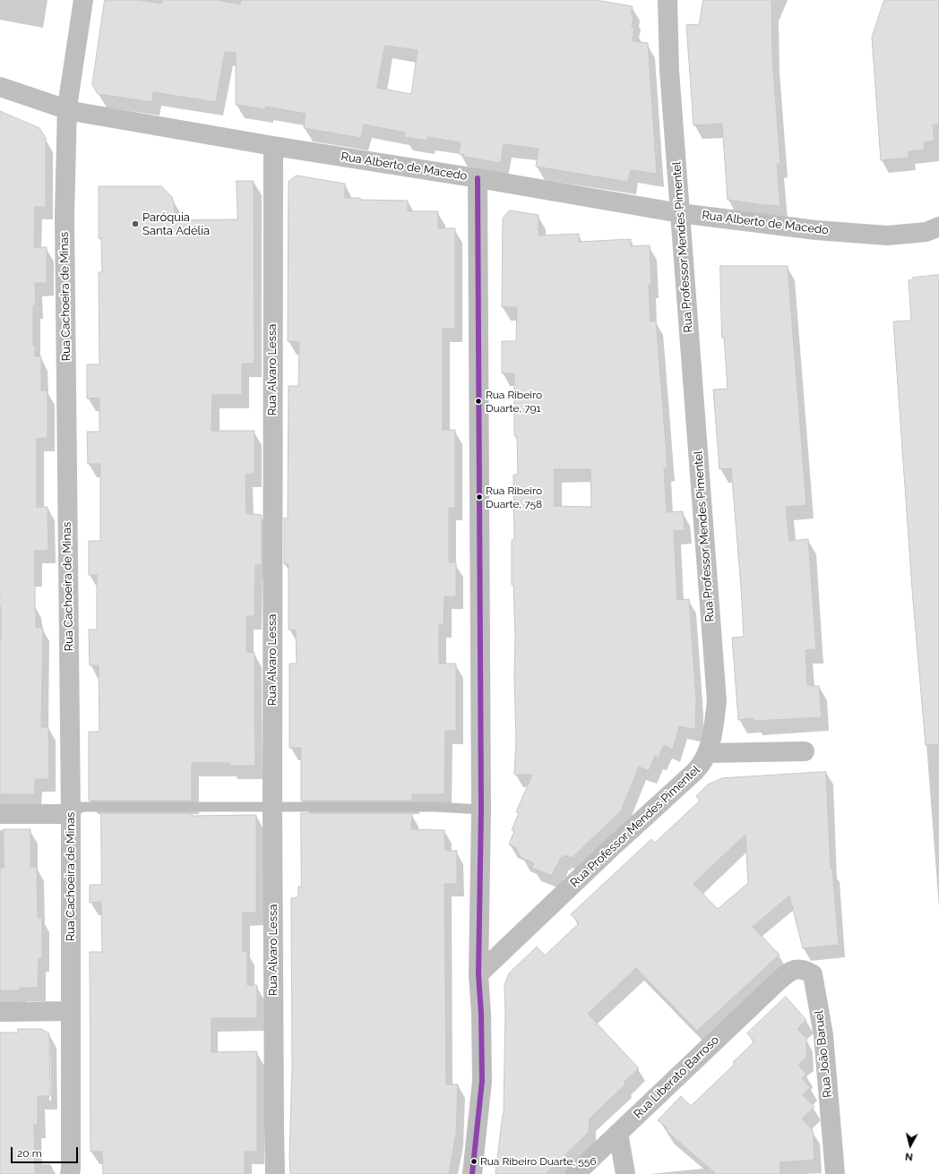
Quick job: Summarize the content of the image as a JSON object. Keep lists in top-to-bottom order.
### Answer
{
  "streets": {
    "street": [
      "Rua Alberto de Macedo",
      "Rua Professor Mendes Pimentel",
      "Rua Cachoeira de Minas",
      "Rua Alvaro Lessa",
      "Rua João Baruel",
      "Rua Liberato Barroso"
    ]
  },
  "crossings": [
    ["Rua Alberto de Macedo", "Rua Professor Mendes Pimentel"],
    ["Rua Alberto de Macedo", "Rua Cachoeira de Minas"],
    ["Rua Alberto de Macedo", "Rua Alvaro Lessa"],
    ["Rua João Baruel", "Rua Liberato Barroso"]
  ],
  "places": [
    "Paróquia Santa Adélia",
    "Rua Ribeiro Duarte, 791",
    "Rua Ribeiro Duarte, 758",
    "Rua Ribeiro Duarte, 556"
  ],
  "scale_bar": "20 m",
  "north": "bottom"
}
